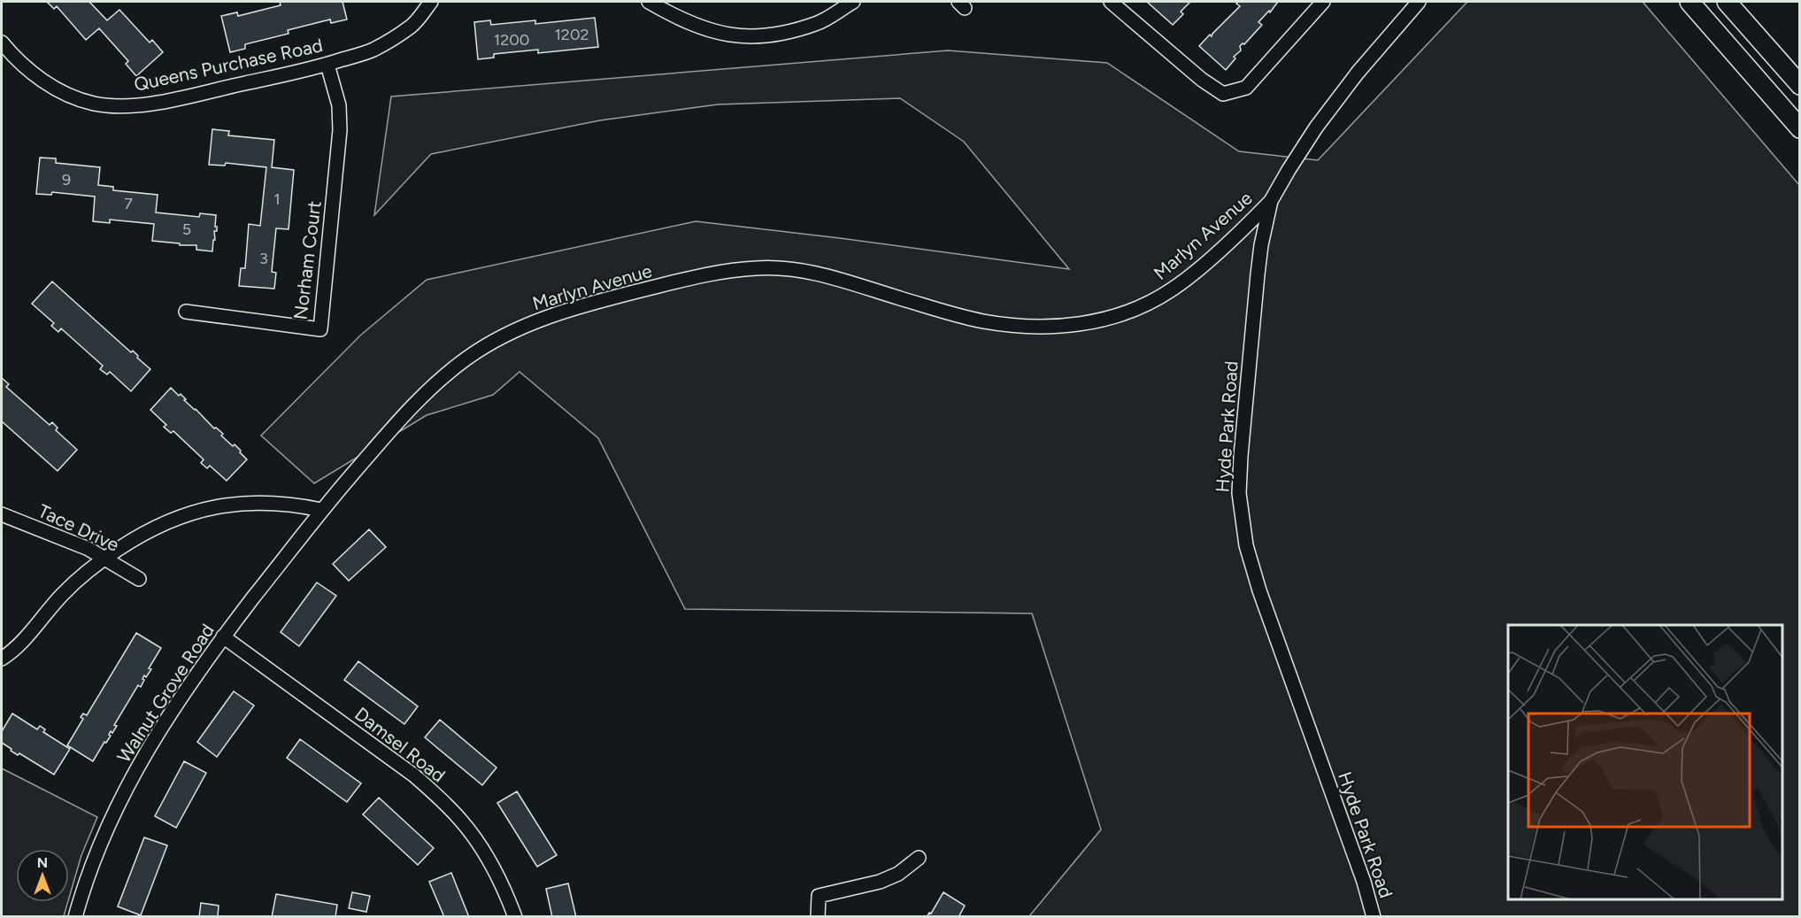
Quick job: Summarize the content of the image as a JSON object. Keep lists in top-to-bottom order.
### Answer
{
  "streets": {
    "street": [
      "Queens Purchase Road",
      "Marlyn Avenue",
      "Norham Court",
      "Hyde Park Road",
      "Tace Drive",
      "Walnut Grove Road",
      "Damsel Road"
    ]
  },
  "crossings": [
    ["Queens Purchase Road", "Norham Court"],
    ["Marlyn Avenue", "Hyde Park Road"],
    ["Marlyn Avenue", "Walnut Grove Road"],
    ["Walnut Grove Road", "Damsel Road"]
  ],
  "house_numbers": [
    "1202",
    "1200",
    "9",
    "1",
    "7",
    "5",
    "3"
  ],
  "north": "top"
}
